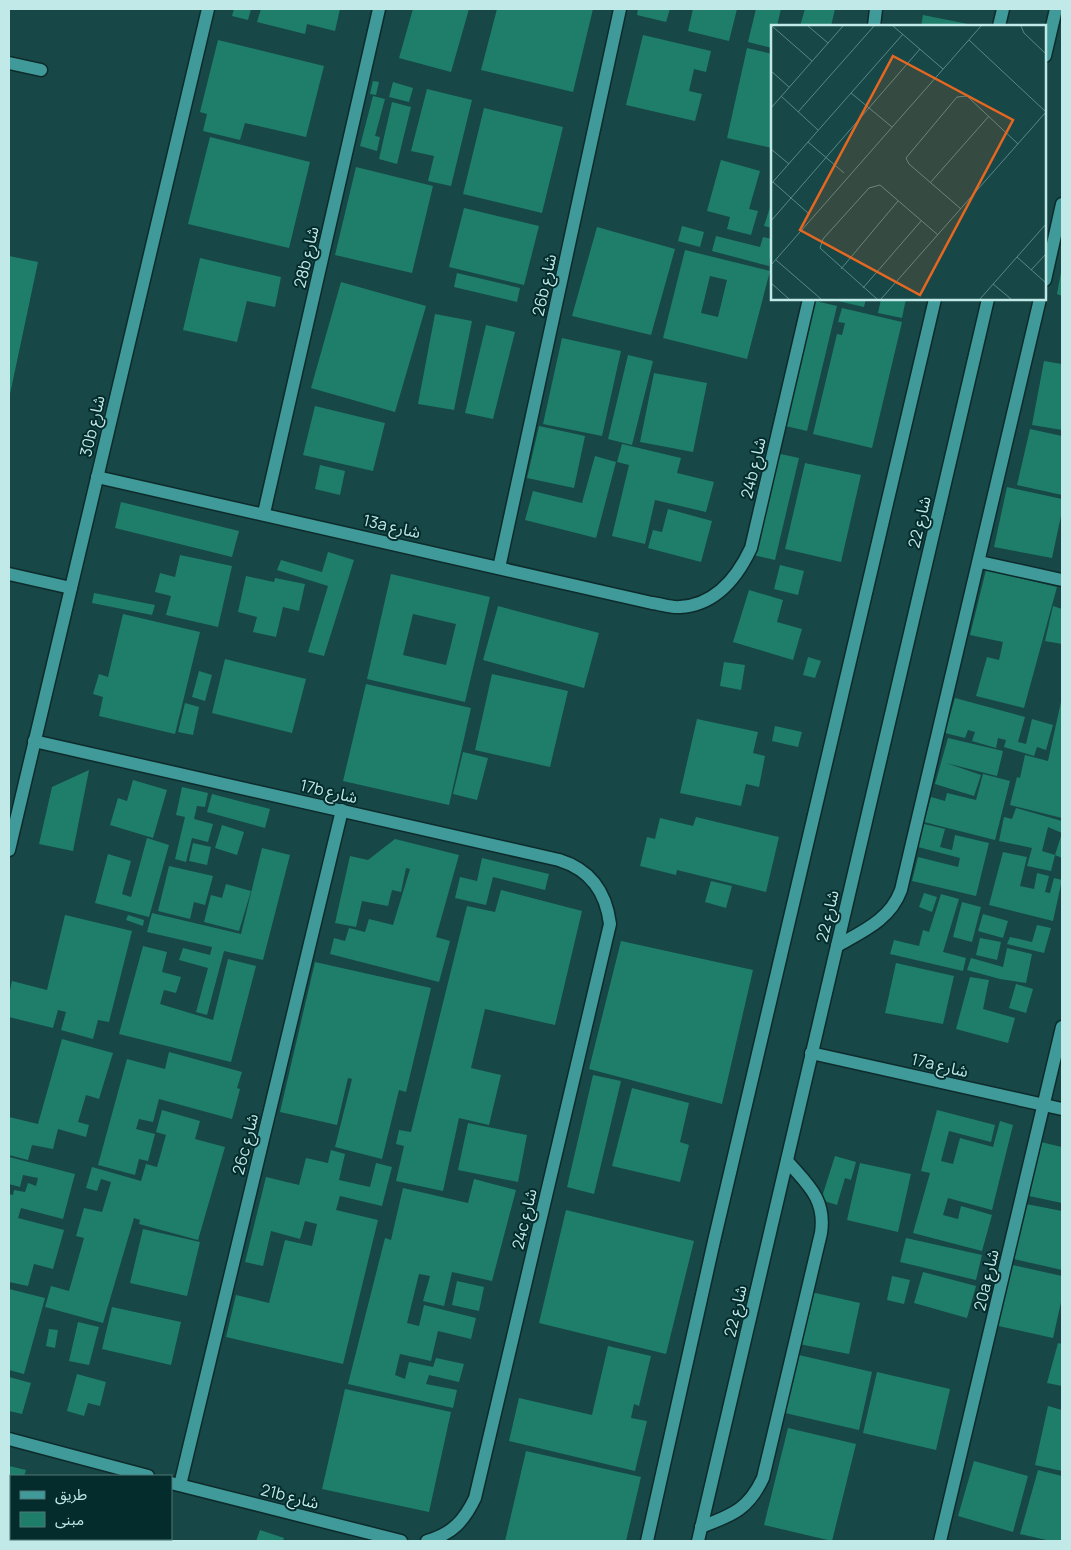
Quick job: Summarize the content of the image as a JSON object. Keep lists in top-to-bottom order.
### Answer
{
  "streets": {
    "street": [
      "28b شارع",
      "26b شارع",
      "30b شارع",
      "24b شارع",
      "شارع 22",
      "13a شارع",
      "17b شارع",
      "17a شارع",
      "26c شارع",
      "24c شارع",
      "20a شارع",
      "21b شارع"
    ]
  },
  "crossings": [
    ["28b شارع", "13a شارع"],
    ["26b شارع", "13a شارع"],
    ["30b شارع", "13a شارع"],
    ["30b شارع", "17b شارع"],
    ["24b شارع", "13a شارع"],
    ["شارع 22", "17a شارع"],
    ["17b شارع", "26c شارع"],
    ["17b شارع", "24c شارع"],
    ["17a شارع", "20a شارع"],
    ["26c شارع", "21b شارع"]
  ],
  "legend": ["طريق", "مبنى"]
}
